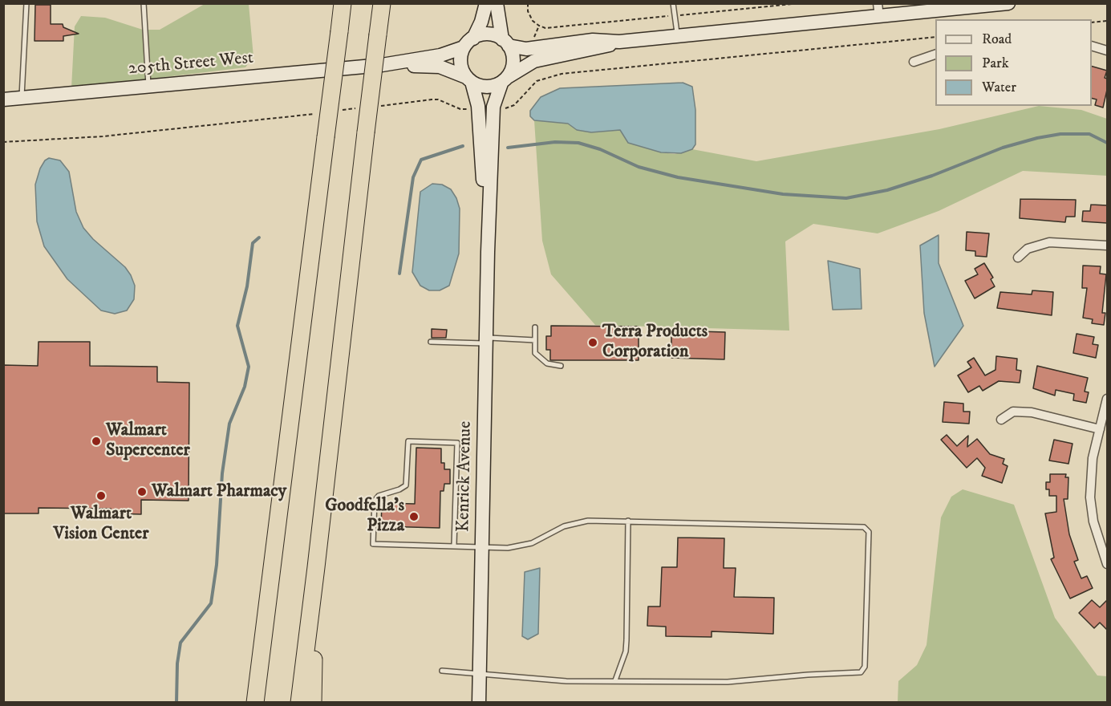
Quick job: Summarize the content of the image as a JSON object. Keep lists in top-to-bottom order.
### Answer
{
  "streets": {
    "street": ["205th Street West", "Kenrick Avenue"]
  },
  "crossings": [
    ["205th Street West", "Kenrick Avenue"]
  ],
  "places": [
    "Terra Products Corporation",
    "Walmart Supercenter",
    "Walmart Pharmacy",
    "Walmart Vision Center",
    "Goodfella's Pizza"
  ],
  "legend": ["Road", "Park", "Water"]
}
